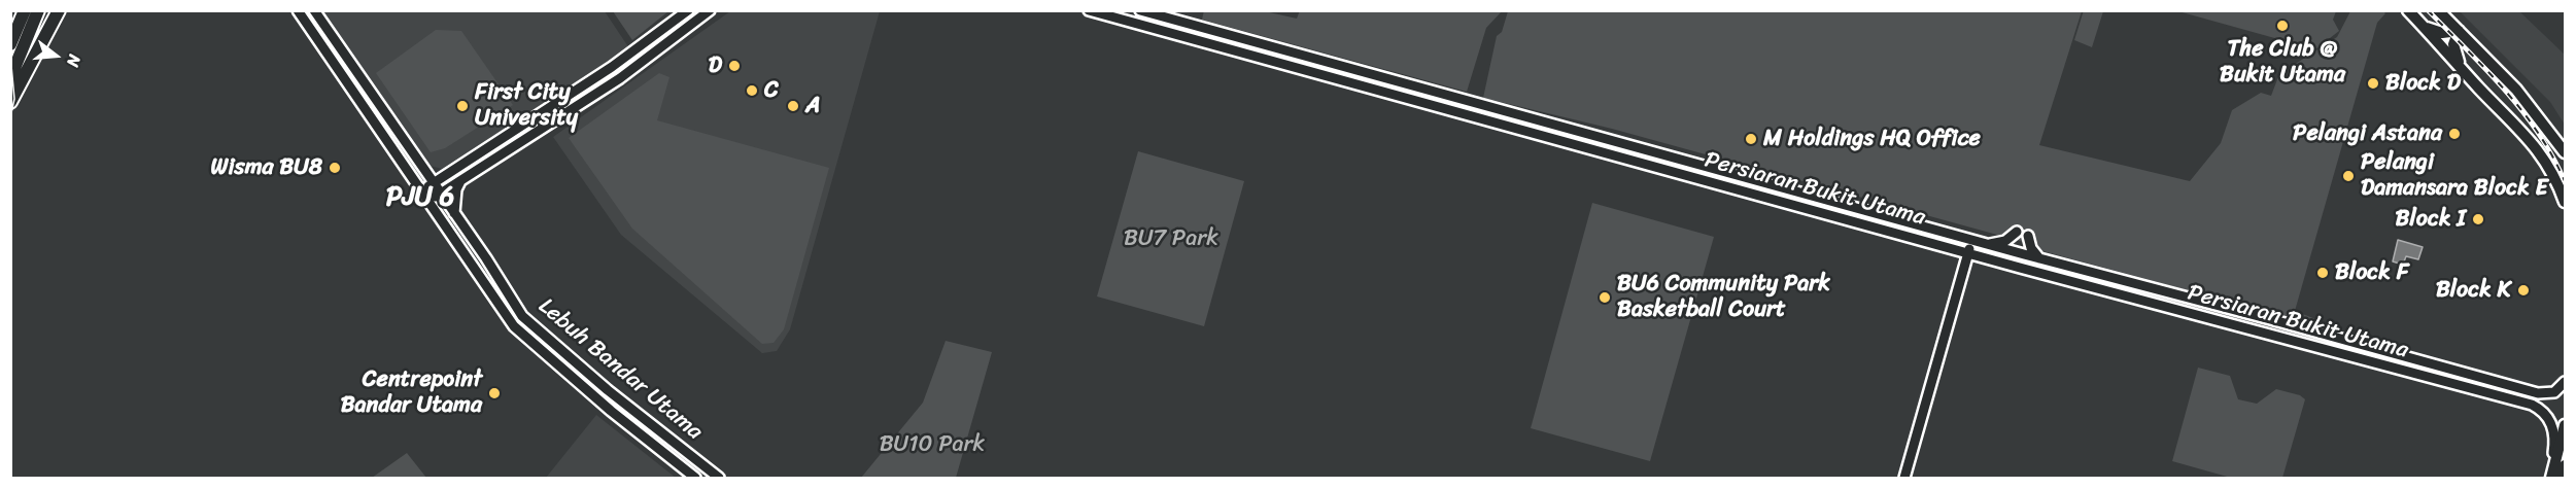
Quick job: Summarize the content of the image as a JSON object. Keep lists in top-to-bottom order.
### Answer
{
  "streets": {
    "street": ["Persiaran Bukit Utama", "Lebuh Bandar Utama"]
  },
  "districts": ["PJU 6"],
  "parks": ["BU7 Park", "BU10 Park"],
  "places": [
    "The Club @ Bukit Utama",
    "D",
    "Block D",
    "C",
    "First City University",
    "A",
    "Pelangi Astana",
    "M Holdings HQ Office",
    "Wisma BU8",
    "Pelangi Damansara Block E",
    "Block I",
    "Block F",
    "Block K",
    "BU6 Community Park Basketball Court",
    "Centrepoint Bandar Utama"
  ],
  "north": "right"
}
